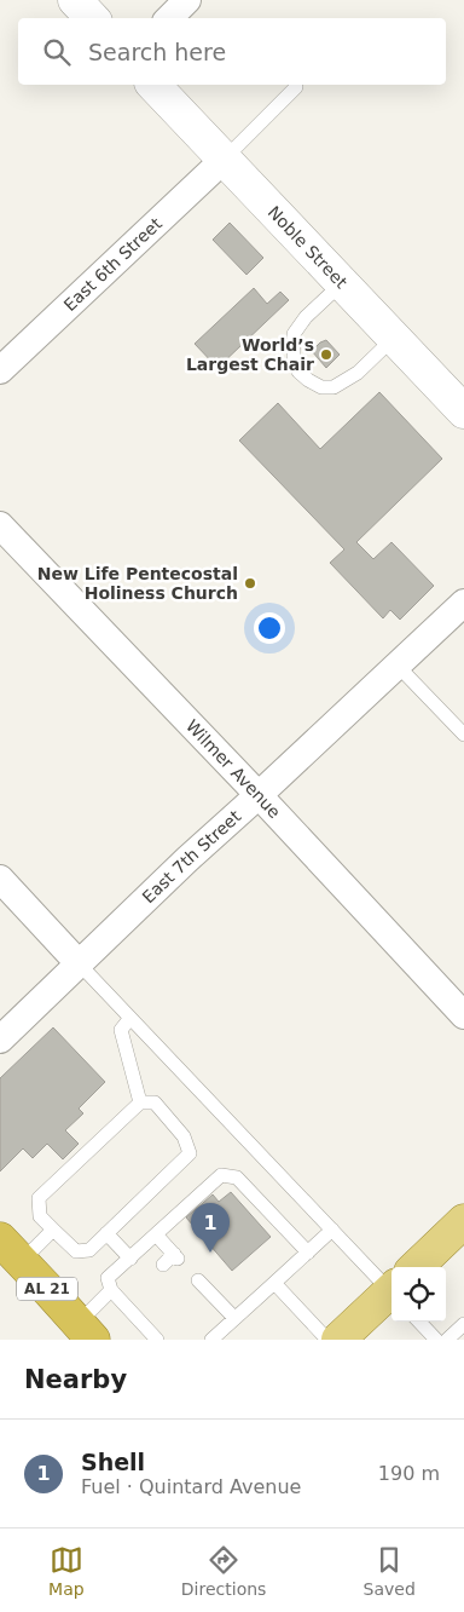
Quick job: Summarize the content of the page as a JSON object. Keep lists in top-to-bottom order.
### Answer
{
  "streets": {
    "highway": ["AL 21"],
    "main road": ["Noble Street"],
    "street": ["East 6th Street", "Wilmer Avenue", "East 7th Street"]
  },
  "crossings": [
    ["Noble Street", "East 6th Street"],
    ["Wilmer Avenue", "East 7th Street"]
  ],
  "places": ["World’s Largest Chair", "New Life Pentecostal Holiness Church"],
  "page": {
    "search": "Search here",
    "pins": "1",
    "heading": "Nearby",
    "list": [
      {
        "mark": "1",
        "name": "Shell",
        "note": "Fuel · Quintard Avenue",
        "value": "190 m"
      }
    ],
    "nav": ["Map", "Directions", "Saved"]
  }
}
